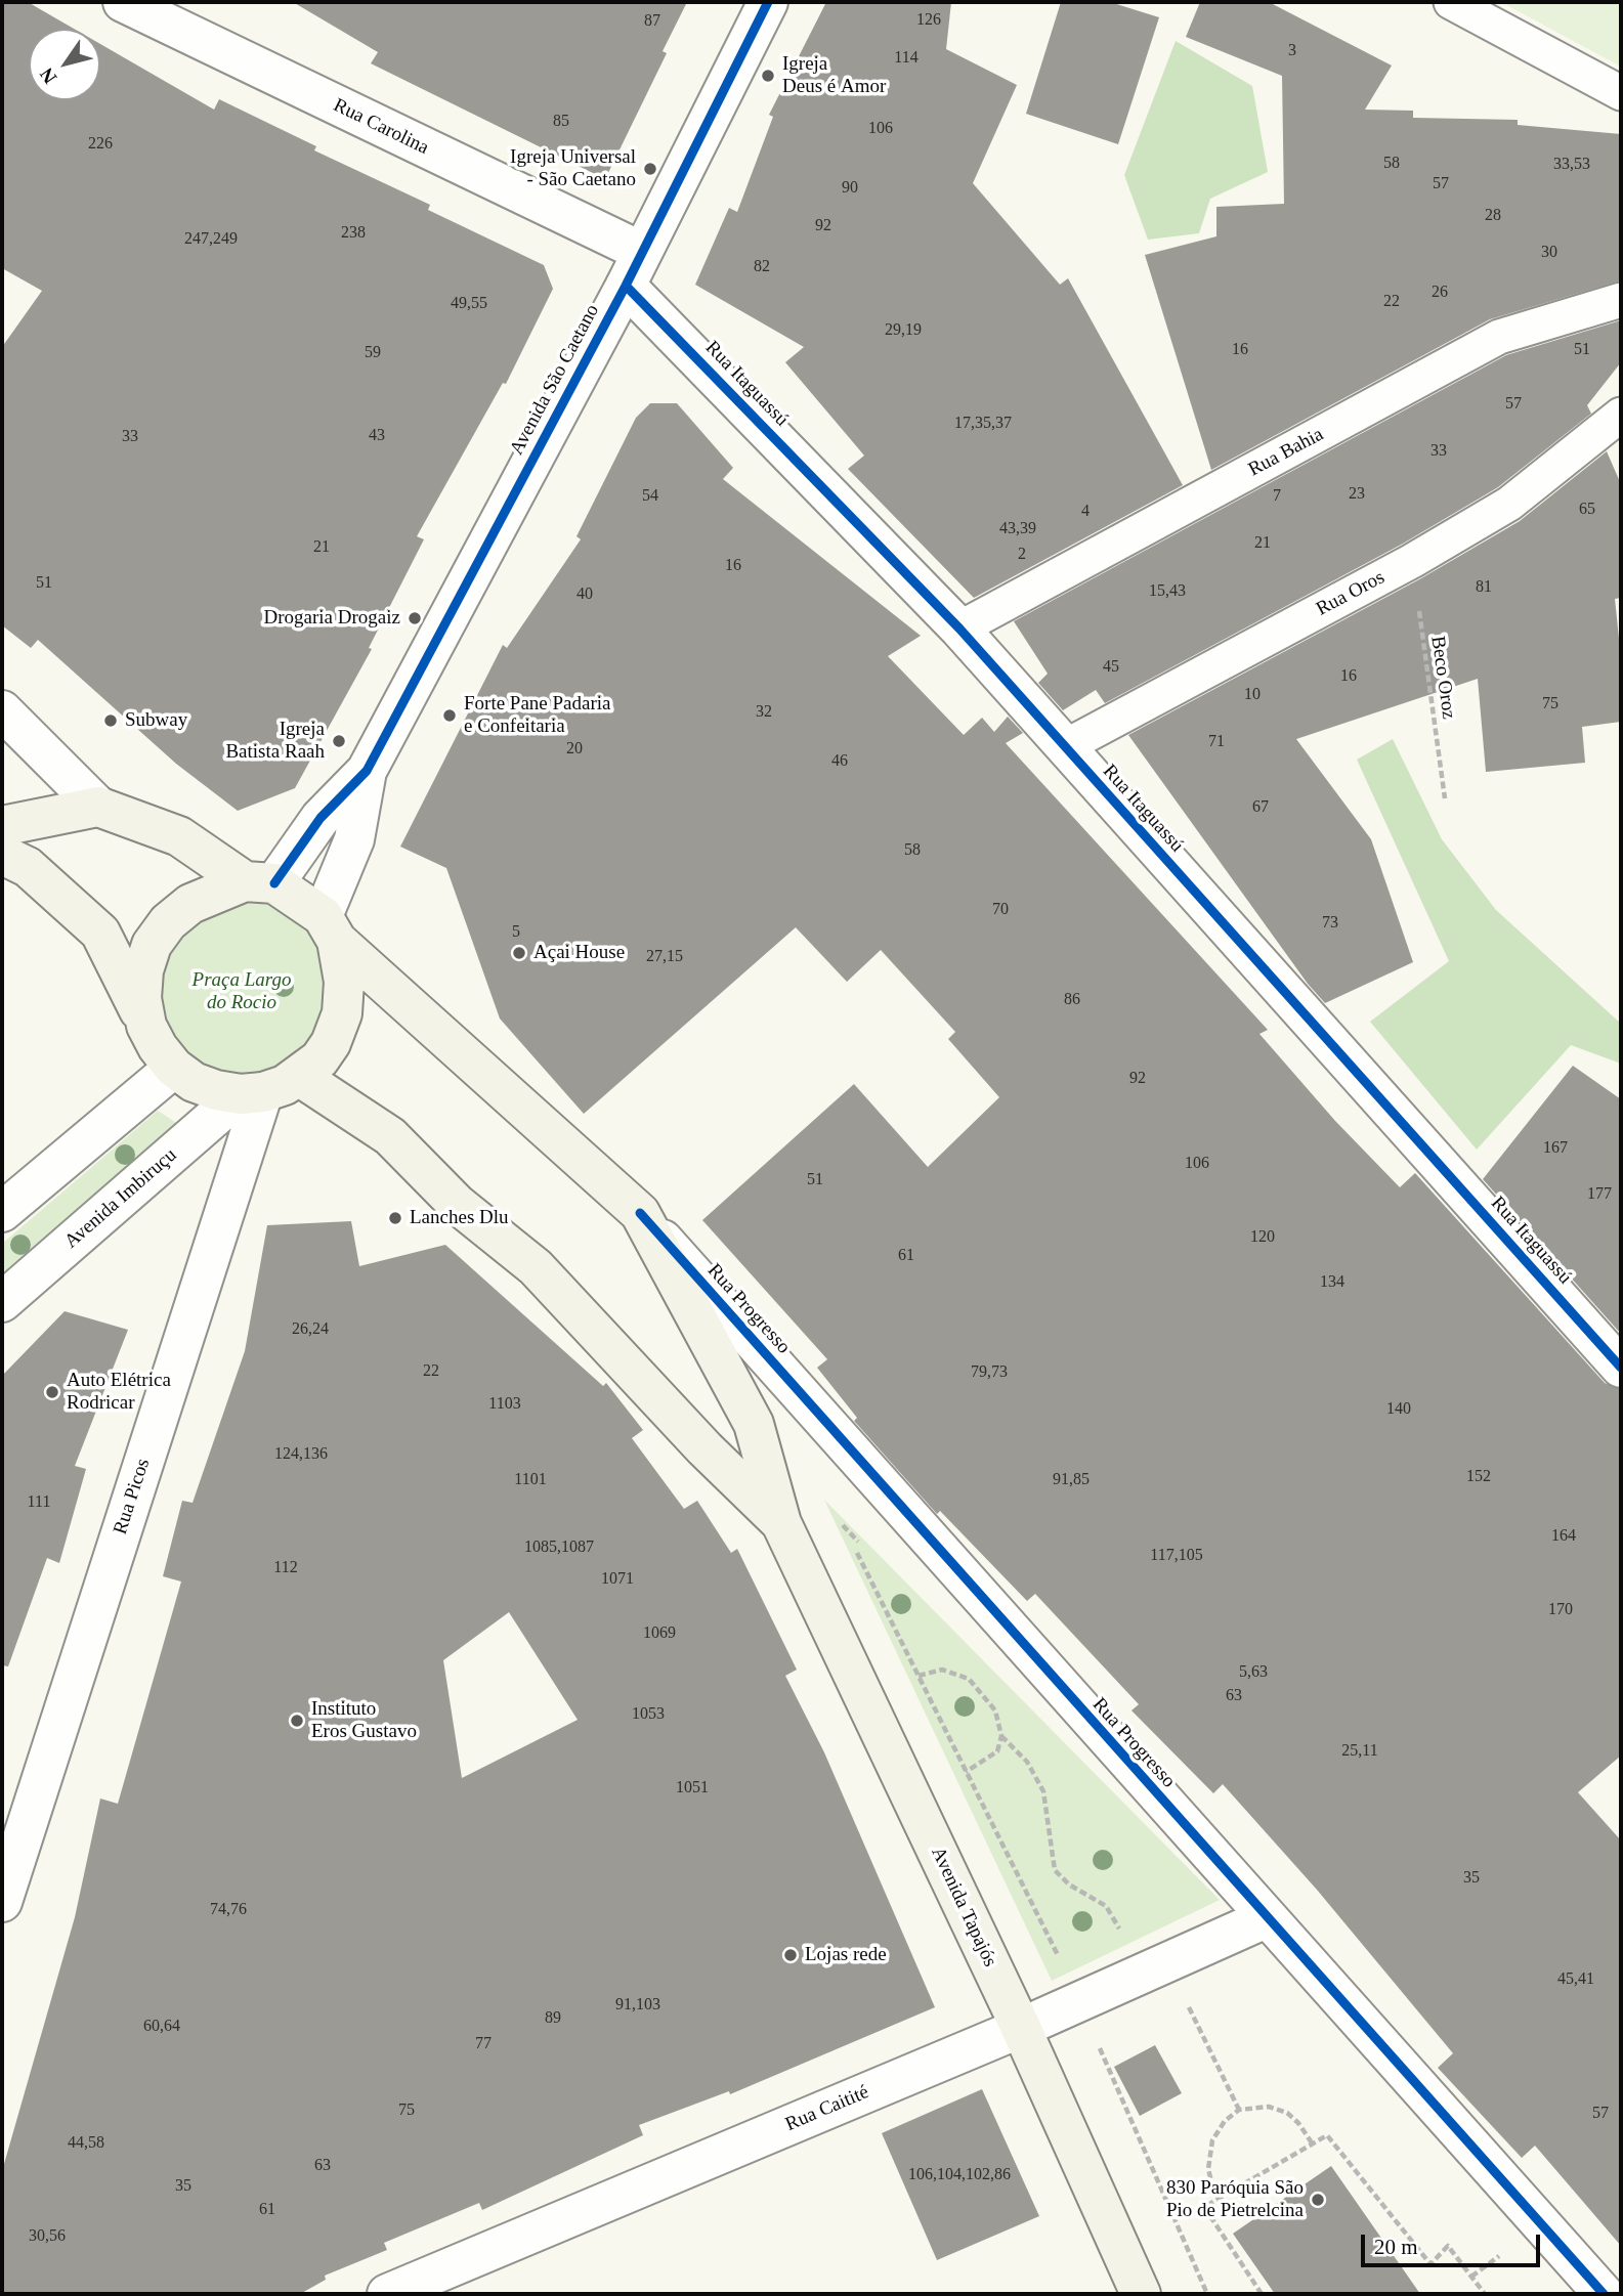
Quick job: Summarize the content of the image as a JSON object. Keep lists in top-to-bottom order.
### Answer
{
  "streets": {
    "main road": ["Avenida Tapajós"],
    "street": [
      "Rua Carolina",
      "Avenida São Caetano",
      "Rua Itaguassú",
      "Avenida Imbiruçu",
      "Rua Progresso",
      "Rua Picos",
      "Rua Caitité"
    ],
    "lane": ["Rua Bahia", "Rua Oros"],
    "path": ["Beco Oroz"]
  },
  "crossings": [
    ["Rua Carolina", "Avenida São Caetano"],
    ["Rua Carolina", "Rua Itaguassú"],
    ["Avenida São Caetano", "Rua Itaguassú"],
    ["Rua Itaguassú", "Rua Bahia"],
    ["Rua Itaguassú", "Rua Oros"],
    ["Rua Oros", "Beco Oroz"],
    ["Avenida Imbiruçu", "Rua Picos"],
    ["Rua Progresso", "Rua Caitité"],
    ["Avenida Tapajós", "Rua Caitité"]
  ],
  "parks": ["Praça Largo do Rocio"],
  "places": [
    "Igreja Deus é Amor",
    "Igreja Universal - São Caetano",
    "Drogaria Drogaiz",
    "Forte Pane Padaria e Confeitaria",
    "Subway",
    "Igreja Batista Raah",
    "Açai House",
    "Lanches Dlu",
    "Auto Elétrica Rodricar",
    "Instituto Eros Gustavo",
    "Lojas rede",
    "830 Paróquia São Pio de Pietrelcina"
  ],
  "house_numbers": [
    "126",
    "87",
    "3",
    "114",
    "85",
    "106",
    "226",
    "58",
    "33,53",
    "57",
    "90",
    "28",
    "92",
    "238",
    "247,249",
    "30",
    "82",
    "26",
    "22",
    "49,55",
    "29,19",
    "16",
    "51",
    "59",
    "57",
    "17,35,37",
    "43",
    "33",
    "33",
    "23",
    "54",
    "7",
    "65",
    "4",
    "43,39",
    "21",
    "21",
    "2",
    "16",
    "51",
    "81",
    "15,43",
    "40",
    "45",
    "16",
    "10",
    "75",
    "32",
    "71",
    "20",
    "46",
    "67",
    "58",
    "70",
    "73",
    "5",
    "27,15",
    "86",
    "92",
    "167",
    "106",
    "51",
    "177",
    "120",
    "61",
    "134",
    "26,24",
    "22",
    "79,73",
    "1103",
    "140",
    "124,136",
    "152",
    "1101",
    "91,85",
    "111",
    "164",
    "1085,1087",
    "117,105",
    "112",
    "1071",
    "170",
    "1069",
    "5,63",
    "63",
    "1053",
    "25,11",
    "1051",
    "35",
    "74,76",
    "45,41",
    "91,103",
    "89",
    "60,64",
    "77",
    "75",
    "57",
    "44,58",
    "63",
    "106,104,102,86",
    "35",
    "61",
    "30,56"
  ],
  "scale_bar": "20 m",
  "north": "bottom left"
}
